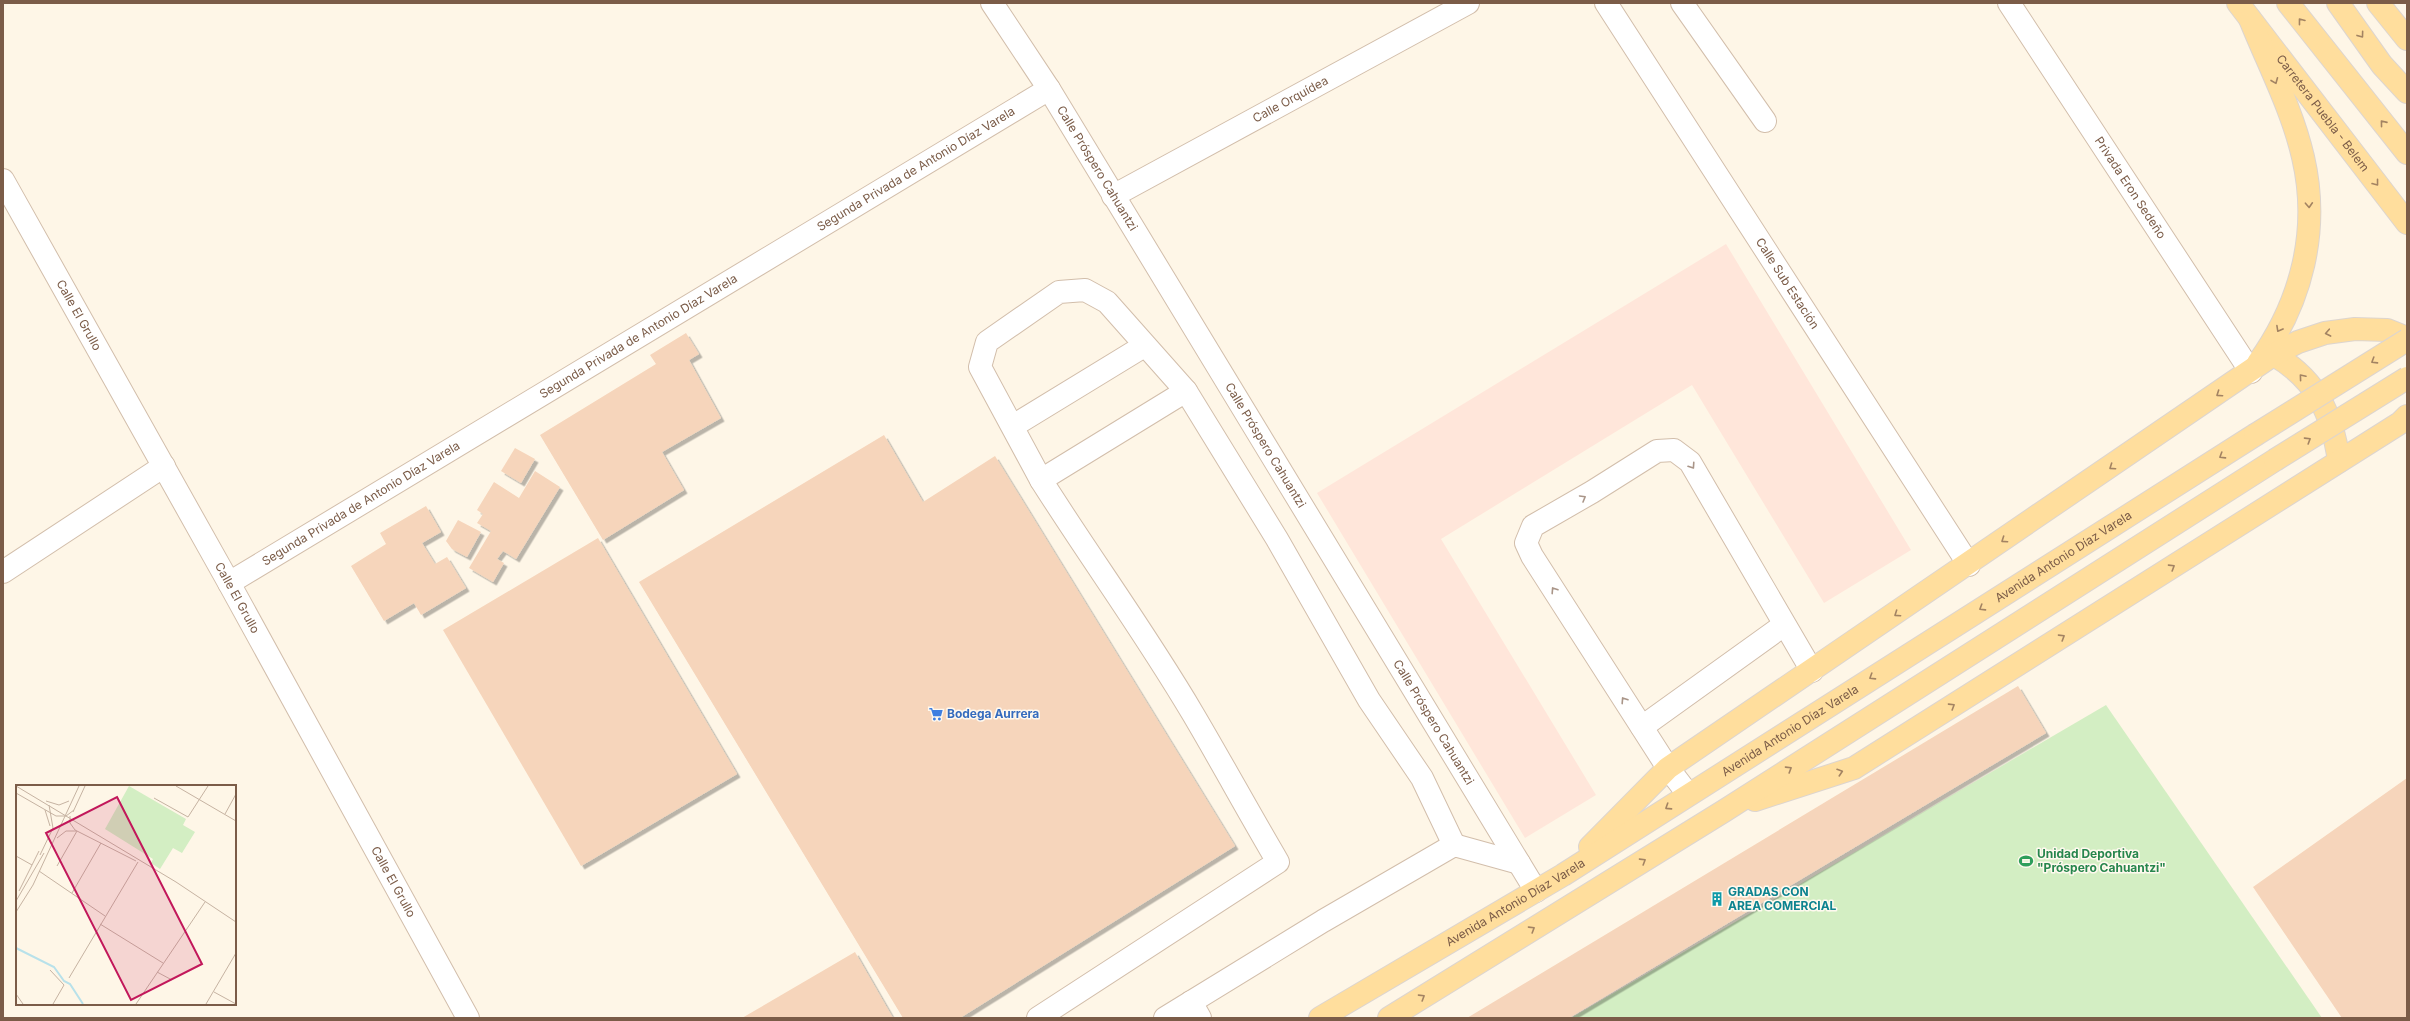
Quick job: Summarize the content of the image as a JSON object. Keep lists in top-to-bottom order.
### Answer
{
  "streets": {
    "main road": ["Carretera Puebla - Belem", "Avenida Antonio Díaz Varela"],
    "street": [
      "Calle Orquídea",
      "Segunda Privada de Antonio Díaz Varela",
      "Calle Próspero Cahuantzi",
      "Privada Eron Sedeño",
      "Calle Sub Estación",
      "Calle El Grullo"
    ]
  },
  "crossings": [
    ["Calle Orquídea", "Calle Próspero Cahuantzi"],
    ["Segunda Privada de Antonio Díaz Varela", "Calle Próspero Cahuantzi"],
    ["Segunda Privada de Antonio Díaz Varela", "Calle El Grullo"],
    ["Calle Próspero Cahuantzi", "Avenida Antonio Díaz Varela"]
  ],
  "places": {
    "supermarket": ["Bodega Aurrera"],
    "sports": ["Unidad Deportiva \"Próspero Cahuantzi\""],
    "building": ["GRADAS CON AREA COMERCIAL"]
  }
}
